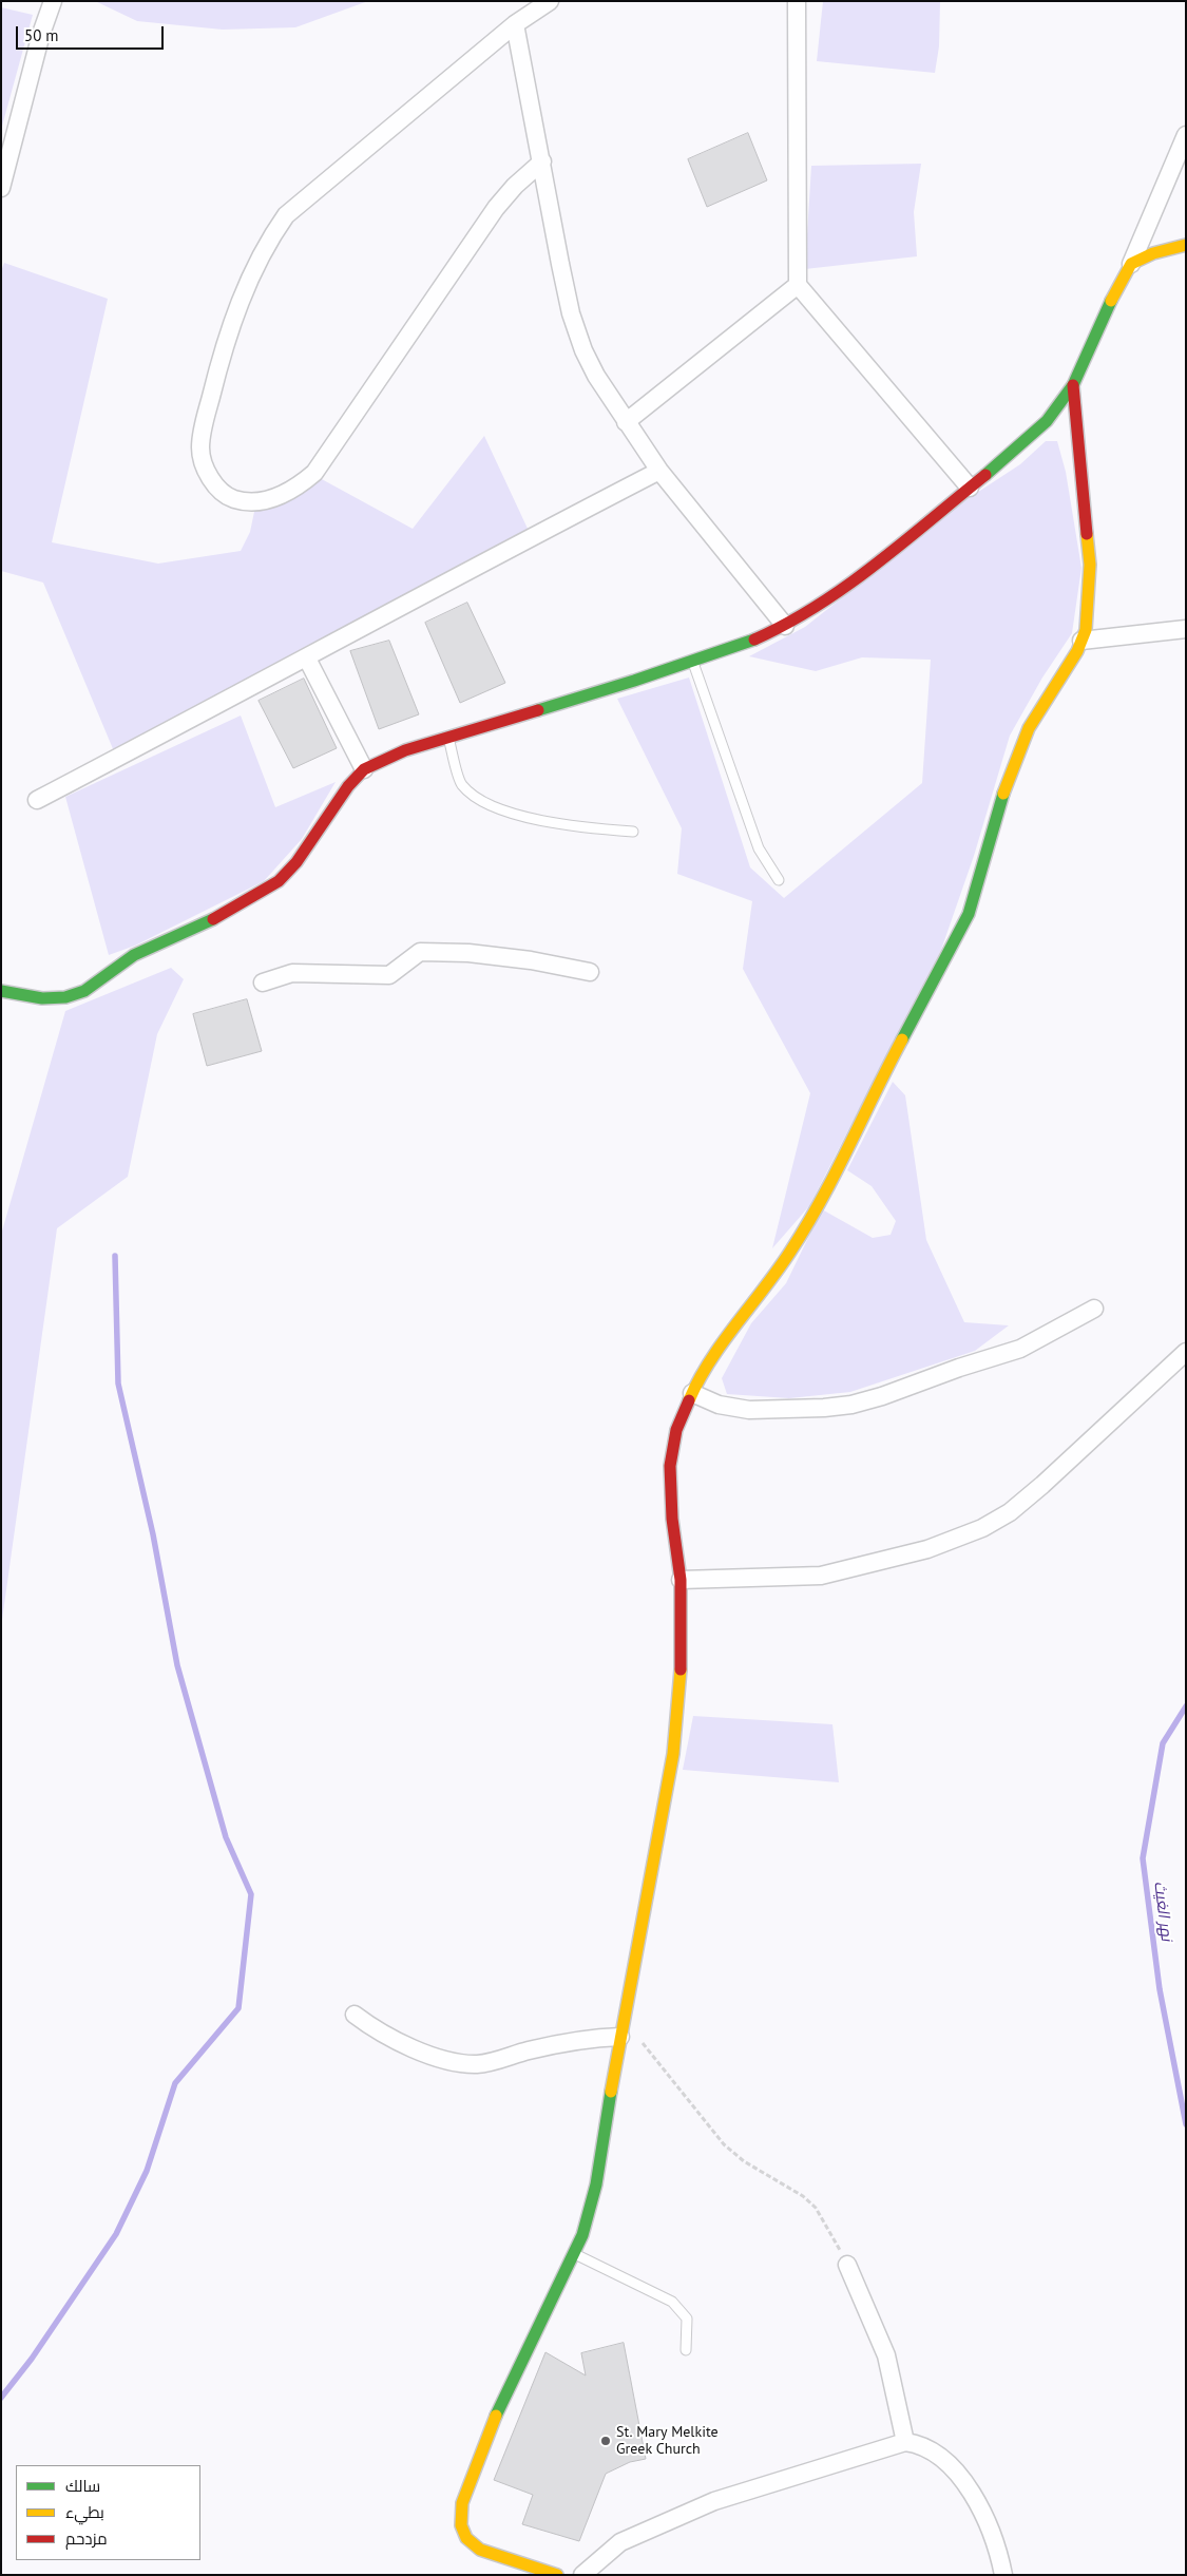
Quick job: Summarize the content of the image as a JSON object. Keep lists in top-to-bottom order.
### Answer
{
  "water": ["نهر الغيث"],
  "places": ["St. Mary Melkite Greek Church"],
  "legend": ["سالك", "بطيء", "مزدحم"],
  "scale_bar": "50 m"
}
